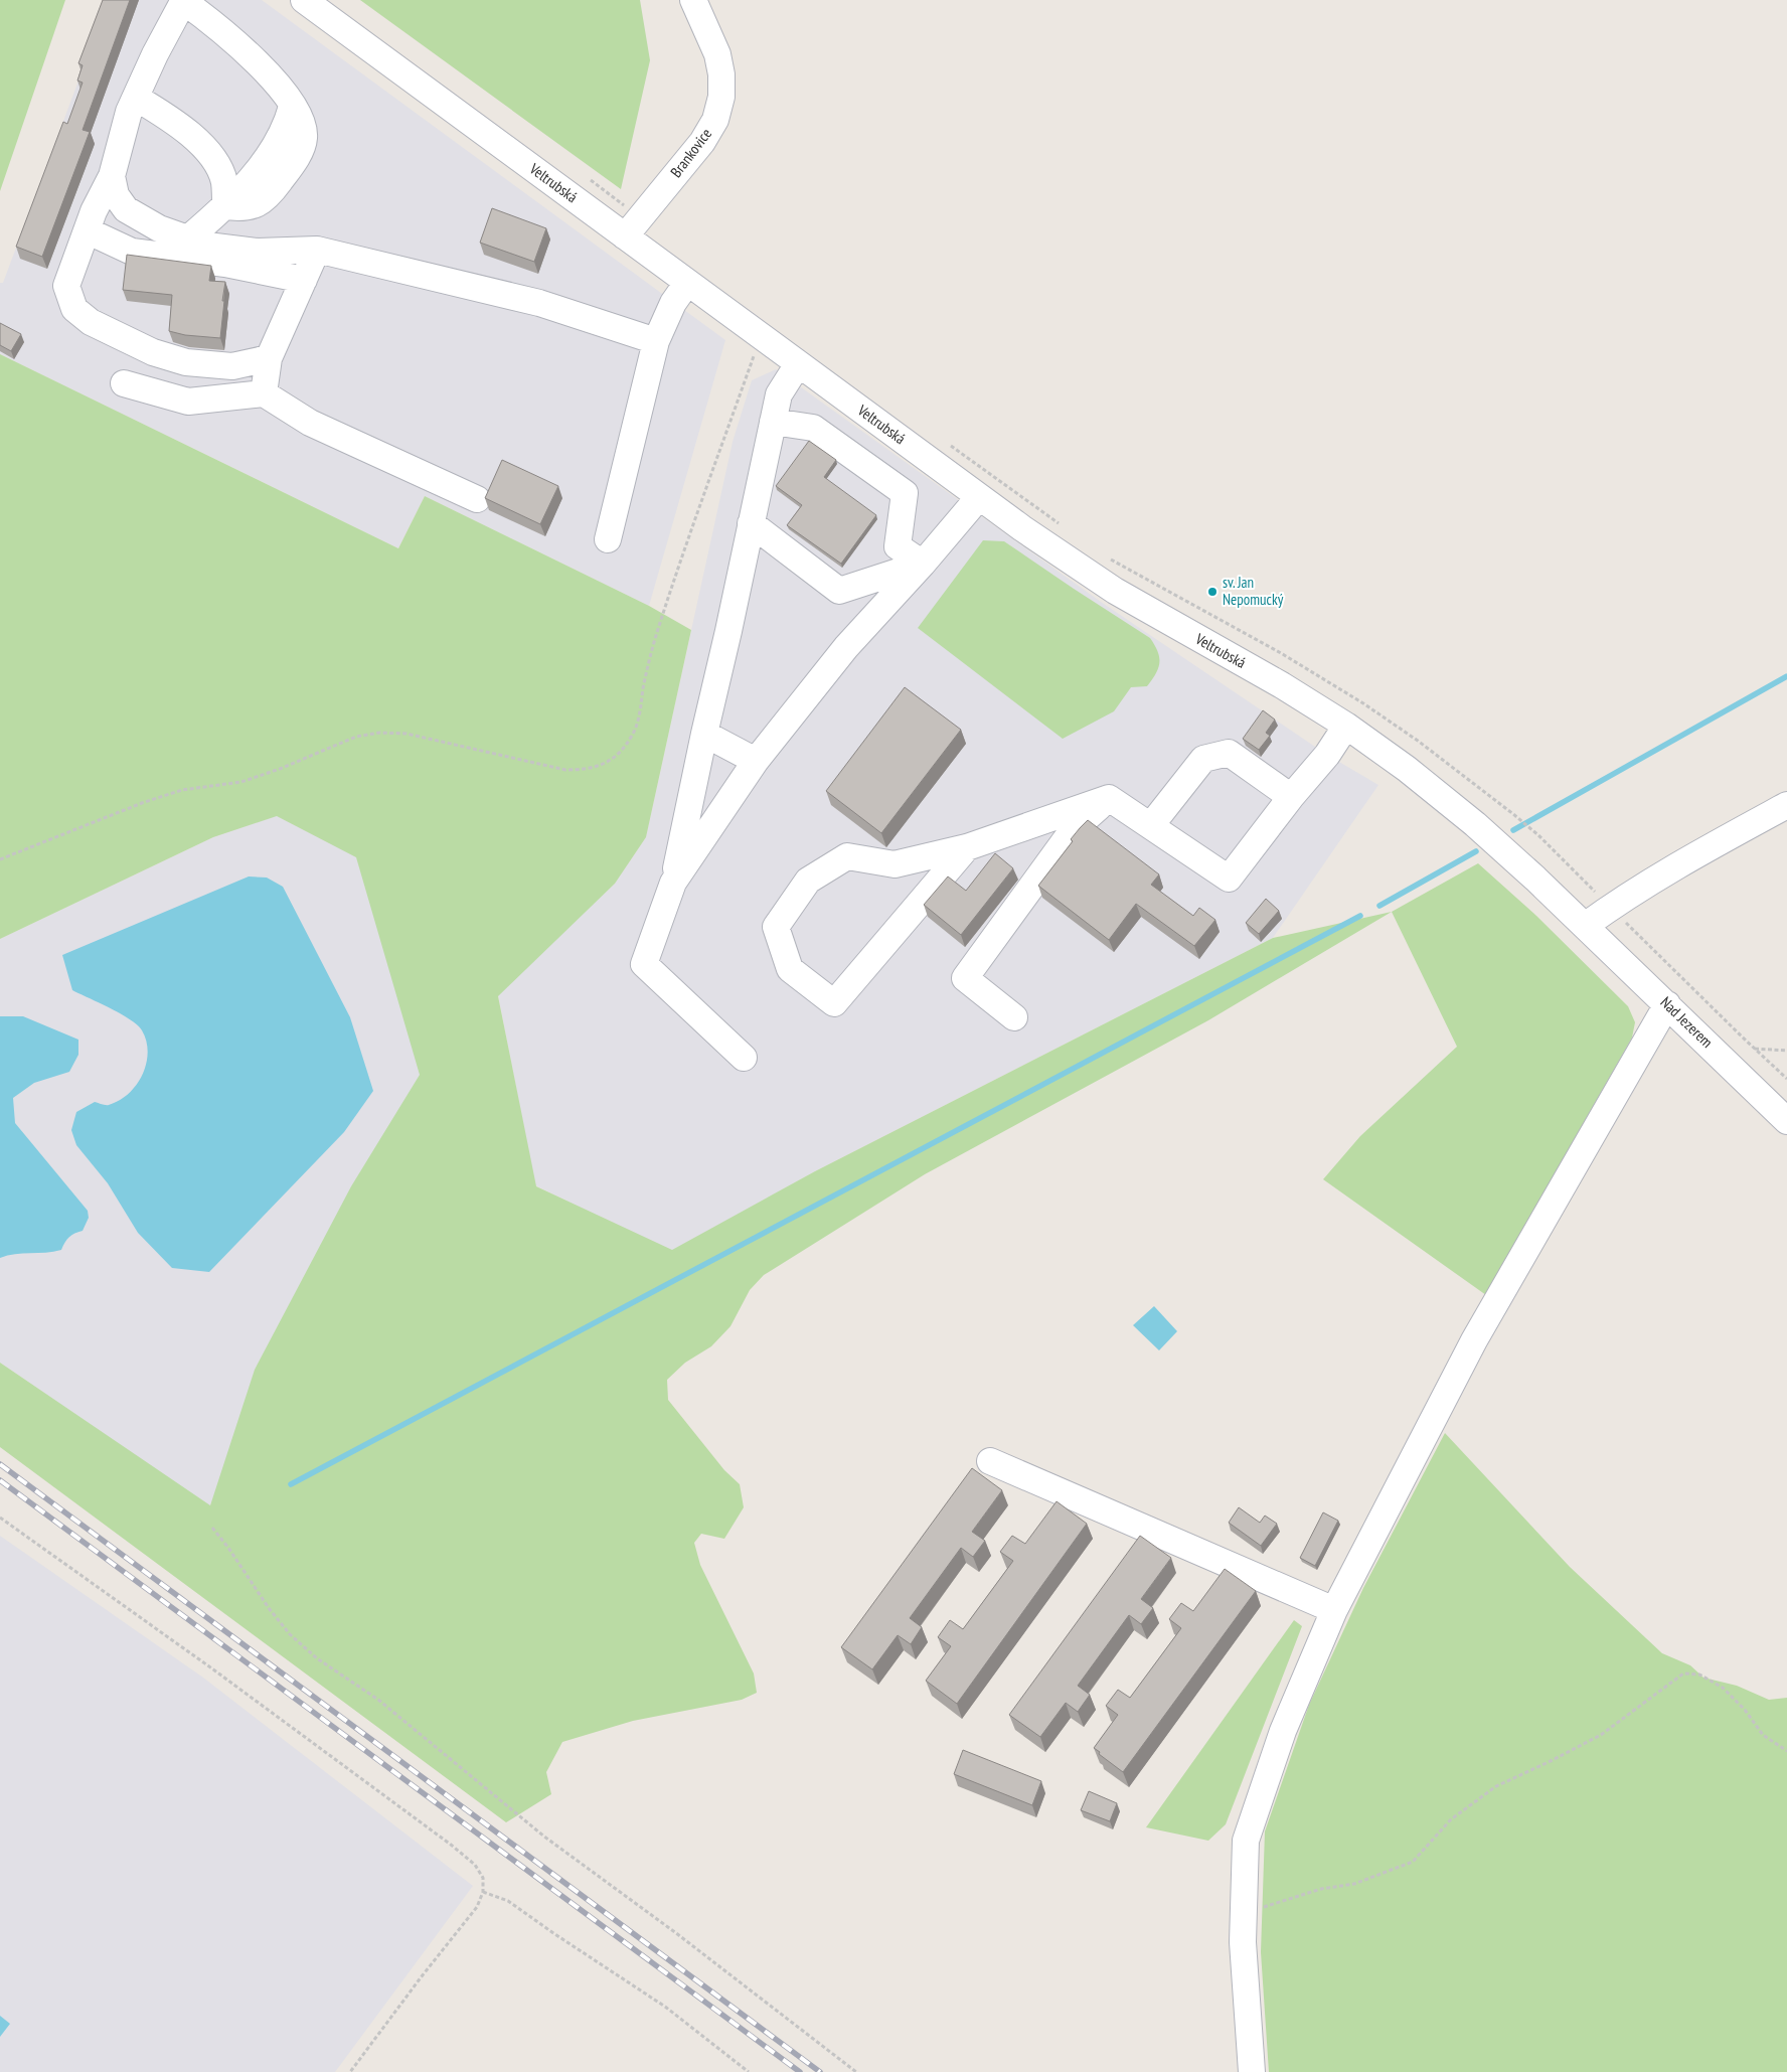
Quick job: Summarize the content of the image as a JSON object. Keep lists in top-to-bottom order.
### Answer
{
  "streets": {
    "street": ["Brankovice", "Veltrubská", "Nad Jezerem"]
  },
  "crossings": [
    ["Brankovice", "Veltrubská"],
    ["Veltrubská", "Nad Jezerem"]
  ],
  "places": ["sv. Jan Nepomucký"]
}
